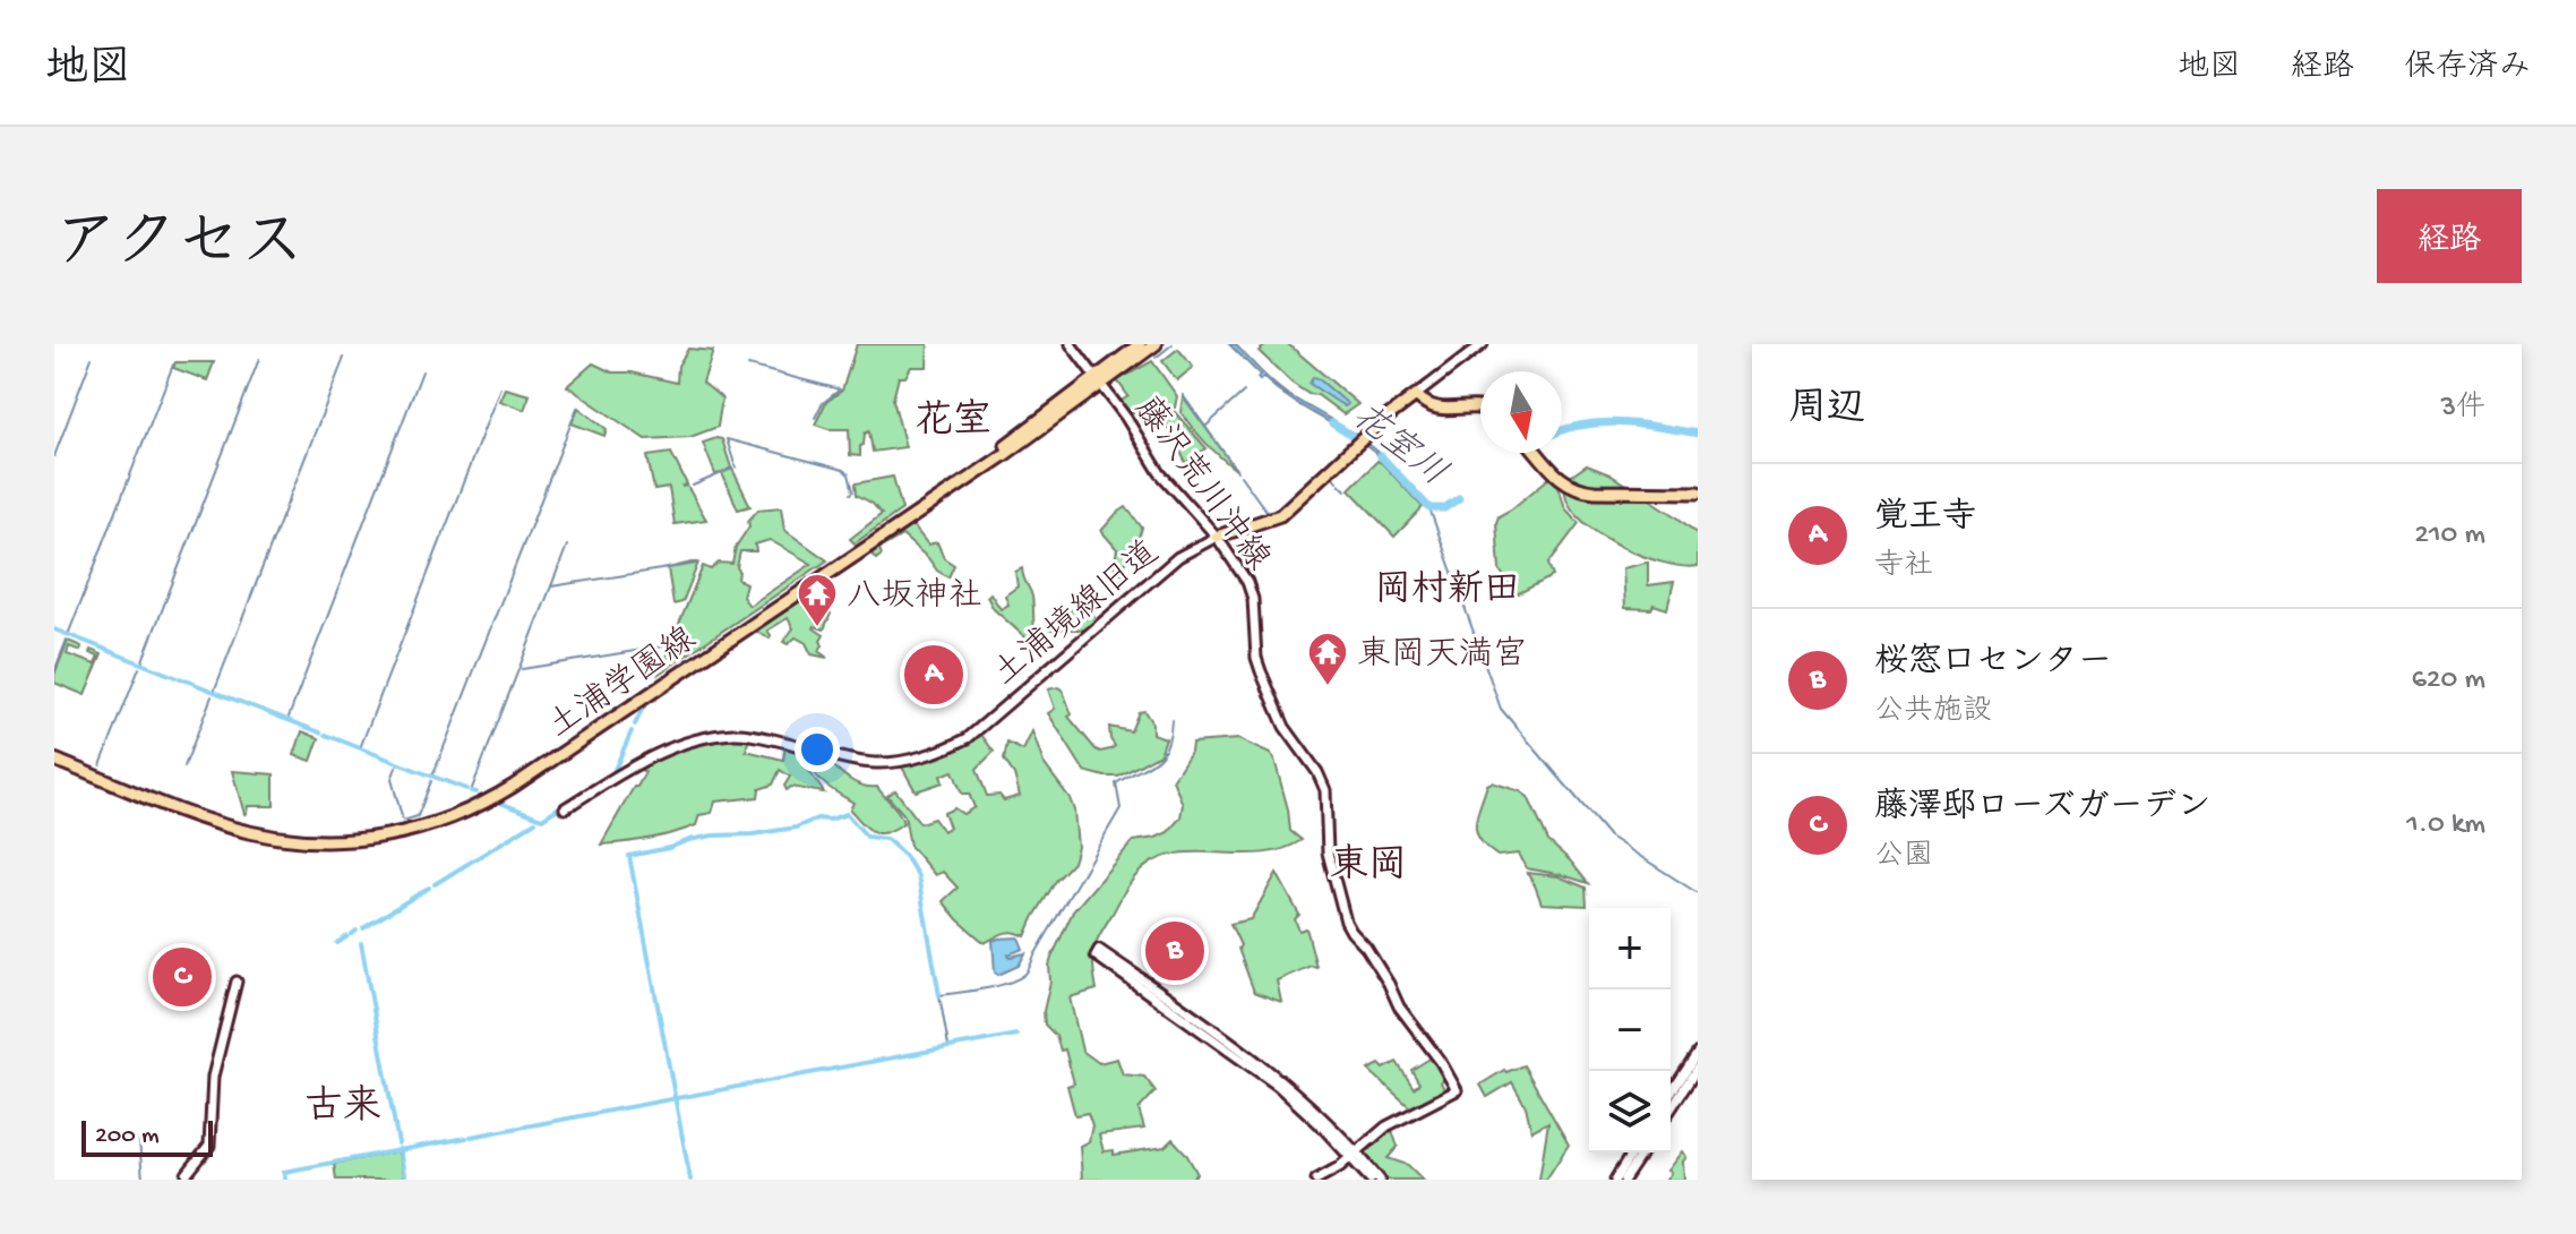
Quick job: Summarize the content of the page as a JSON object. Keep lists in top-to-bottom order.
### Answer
{
  "streets": {
    "main road": ["藤沢荒川沖線", "土浦境線旧道", "土浦学園線"]
  },
  "crossings": [
    ["藤沢荒川沖線", "土浦境線旧道"],
    ["藤沢荒川沖線", "土浦学園線"]
  ],
  "districts": [
    "花室",
    "岡村新田",
    "東岡",
    "古来"
  ],
  "water": ["花室川"],
  "places": {
    "temple": ["八坂神社", "東岡天満宮"]
  },
  "scale_bar": "200 m",
  "north": "bottom",
  "page": {
    "header": "地図",
    "nav": ["地図", "経路", "保存済み"],
    "title": "アクセス",
    "buttons": "経路",
    "heading": ["周辺", "3件"],
    "list": [
      {
        "mark": "A",
        "name": "覚王寺",
        "note": "寺社",
        "value": "210 m"
      },
      {
        "mark": "B",
        "name": "桜窓口センター",
        "note": "公共施設",
        "value": "620 m"
      },
      {
        "mark": "C",
        "name": "藤澤邸ローズガーデン",
        "note": "公園",
        "value": "1.0 km"
      }
    ],
    "pins": ["A", "B", "C"],
    "map_buttons": ["+", "−"],
    "scale": "200 m"
  }
}
